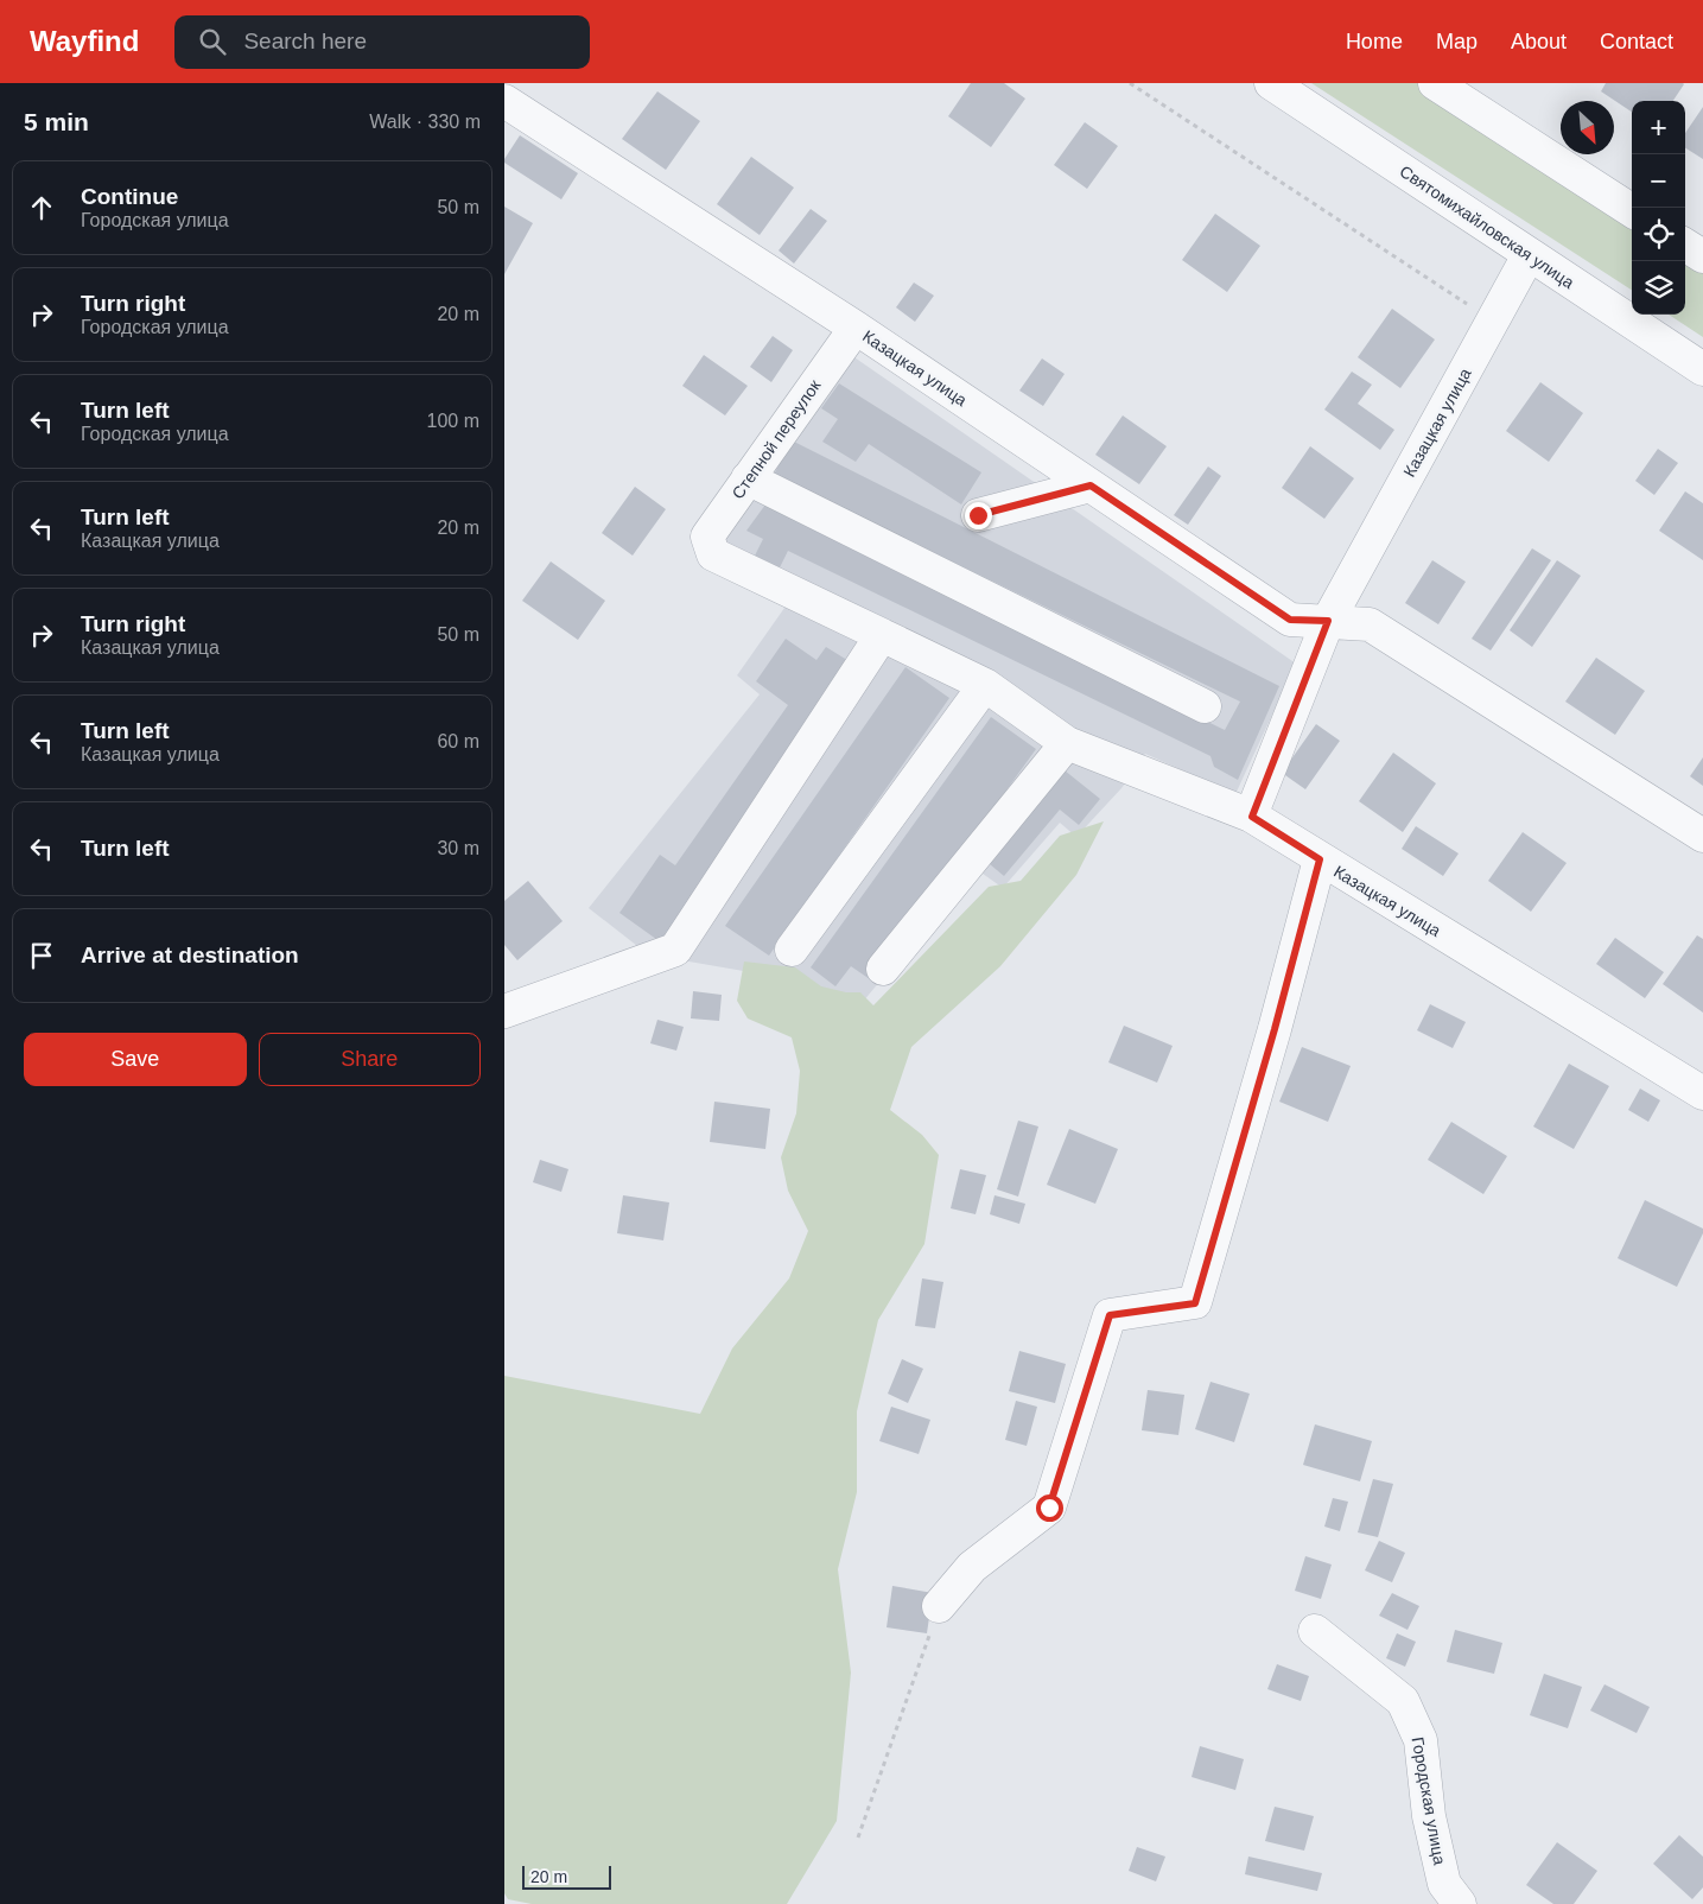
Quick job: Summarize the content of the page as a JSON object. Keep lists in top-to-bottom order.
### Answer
{
  "streets": {
    "street": [
      "Святомихайловская улица",
      "Казацкая улица",
      "Степной переулок",
      "Городская улица"
    ]
  },
  "crossings": [
    ["Святомихайловская улица", "Казацкая улица"],
    ["Казацкая улица", "Степной переулок"]
  ],
  "scale_bar": "20 m",
  "north": "bottom right",
  "page": {
    "header": "Wayfind",
    "search": "Search here",
    "nav": [
      "Home",
      "Map",
      "About",
      "Contact"
    ],
    "heading": ["5 min", "Walk · 330 m"],
    "map_buttons": ["+", "−"],
    "list": [
      ["Continue", "Городская улица", "50 m"],
      ["Turn right", "Городская улица", "20 m"],
      ["Turn left", "Городская улица", "100 m"],
      ["Turn left", "Казацкая улица", "20 m"],
      ["Turn right", "Казацкая улица", "50 m"],
      ["Turn left", "Казацкая улица", "60 m"],
      ["Turn left", "30 m"],
      "Arrive at destination"
    ],
    "buttons": ["Save", "Share"],
    "scale": "20 m"
  }
}
